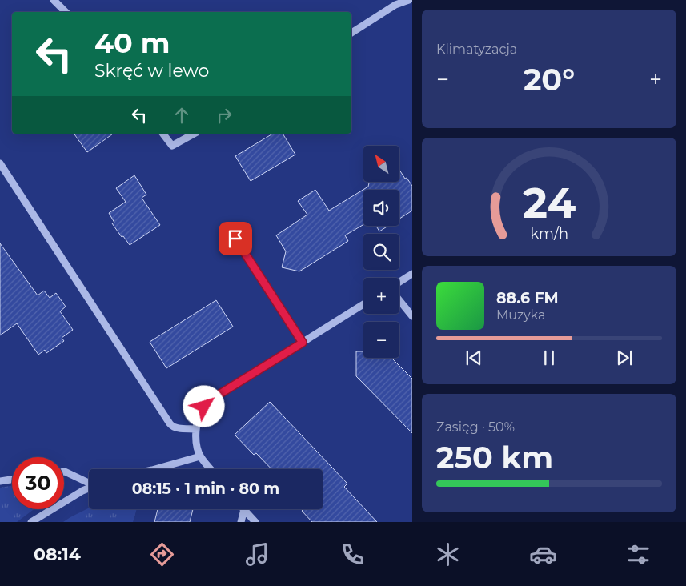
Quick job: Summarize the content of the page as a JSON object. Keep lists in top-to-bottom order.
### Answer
{
  "north": "top left",
  "page": {
    "tile": [
      "Klimatyzacja",
      ["Zasięg · 50%", "250 km"]
    ],
    "turn": ["40 m", "Skręć w lewo"],
    "heat": ["−", "20°", "+"],
    "map_buttons": ["+", "−"],
    "song": ["88.6 FM", "Muzyka"],
    "limit": "30",
    "trip": "08:15 · 1 min · 80 m",
    "tabs": "08:14",
    "gauge": ["24", "km/h"]
  }
}
